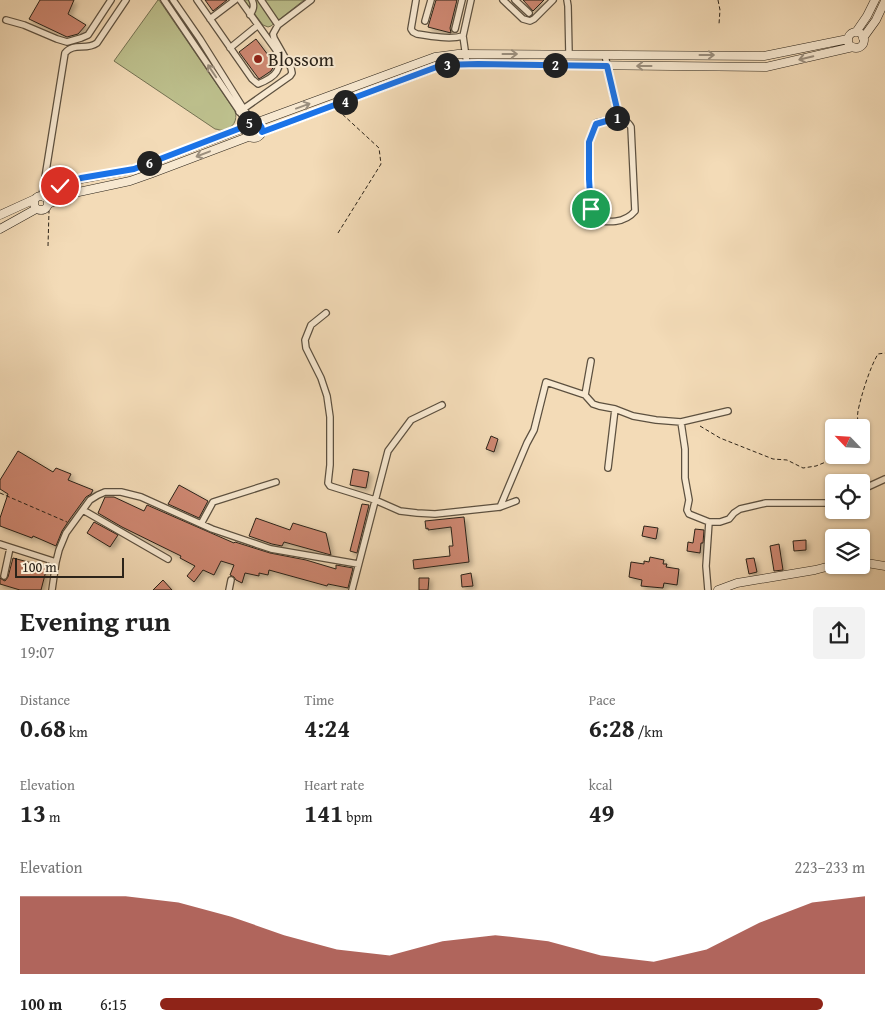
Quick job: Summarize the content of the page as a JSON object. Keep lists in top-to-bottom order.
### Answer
{
  "places": ["Blossom"],
  "scale_bar": "100 m",
  "north": "top left",
  "page": {
    "pins": [
      "2",
      "3",
      "4",
      "1",
      "5",
      "6"
    ],
    "scale": "100 m",
    "heading": ["Evening run", "19:07"],
    "stats": [
      ["Distance", "0.68 km"],
      ["Time", "4:24"],
      ["Pace", "6:28 /km"],
      ["Elevation", "13 m"],
      ["Heart rate", "141 bpm"],
      ["kcal", "49"]
    ],
    "chart": ["Elevation", "223–233 m"],
    "list": [
      {
        "name": "100 m",
        "note": "6:15"
      }
    ]
  }
}
